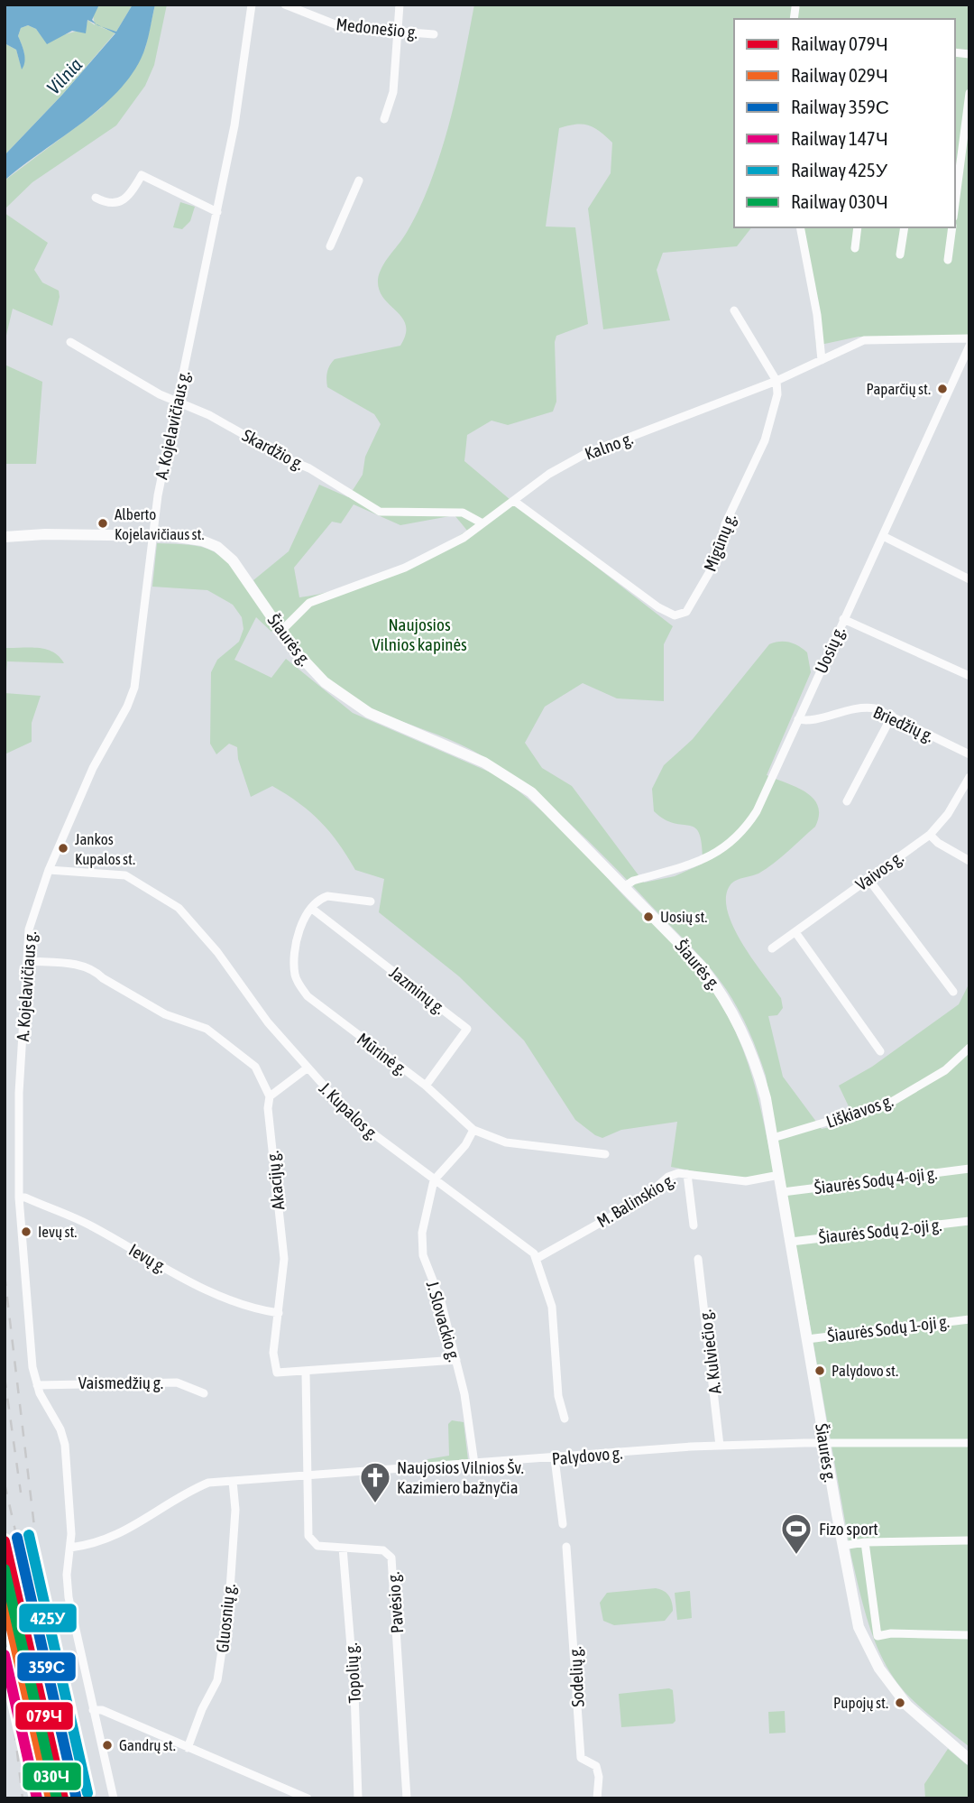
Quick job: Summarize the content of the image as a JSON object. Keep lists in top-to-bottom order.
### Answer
{
  "streets": {
    "main road": ["Šiaurės g."],
    "street": [
      "Medonešio g.",
      "A. Kojelavičiaus g.",
      "Kalno g.",
      "Skardžio g.",
      "Migūnų g.",
      "Uosių g.",
      "Briedžių g.",
      "Vaivos g.",
      "Jazminų g.",
      "Mūrinė g.",
      "J. Kupalos g.",
      "Liškiavos g.",
      "Akacijų g.",
      "Šiaurės Sodų 4-oji g.",
      "M. Balinskio g.",
      "Šiaurės Sodų 2-oji g.",
      "Ievų g.",
      "J. Slovackio g.",
      "Šiaurės Sodų 1-oji g.",
      "A. Kulviečio g.",
      "Vaismedžių g.",
      "Palydovo g.",
      "Pavėsio g.",
      "Gluosnių g.",
      "Topolių g.",
      "Sodelių g."
    ]
  },
  "crossings": [
    ["A. Kojelavičiaus g.", "Skardžio g."],
    ["A. Kojelavičiaus g.", "Šiaurės g."],
    ["A. Kojelavičiaus g.", "J. Kupalos g."],
    ["A. Kojelavičiaus g.", "Akacijų g."],
    ["A. Kojelavičiaus g.", "Ievų g."],
    ["A. Kojelavičiaus g.", "Vaismedžių g."],
    ["A. Kojelavičiaus g.", "Palydovo g."],
    ["Kalno g.", "Skardžio g."],
    ["Kalno g.", "Migūnų g."],
    ["Kalno g.", "Šiaurės g."],
    ["Šiaurės g.", "Uosių g."],
    ["Šiaurės g.", "Liškiavos g."],
    ["Šiaurės g.", "Šiaurės Sodų 4-oji g."],
    ["Šiaurės g.", "M. Balinskio g."],
    ["Šiaurės g.", "Šiaurės Sodų 2-oji g."],
    ["Šiaurės g.", "Šiaurės Sodų 1-oji g."],
    ["Šiaurės g.", "Palydovo g."],
    ["Uosių g.", "Briedžių g."],
    ["Jazminų g.", "Mūrinė g."],
    ["J. Kupalos g.", "M. Balinskio g."],
    ["J. Kupalos g.", "J. Slovackio g."],
    ["Akacijų g.", "Ievų g."],
    ["Akacijų g.", "J. Slovackio g."],
    ["Akacijų g.", "Pavėsio g."],
    ["J. Slovackio g.", "Palydovo g."],
    ["A. Kulviečio g.", "Palydovo g."],
    ["Palydovo g.", "Pavėsio g."],
    ["Palydovo g.", "Gluosnių g."],
    ["Pavėsio g.", "Topolių g."]
  ],
  "water": ["Vilnia"],
  "parks": ["Naujosios Vilnios kapinės"],
  "places": {
    "other": [
      "Paparčių st.",
      "Alberto Kojelavičiaus st.",
      "Jankos Kupalos st.",
      "Uosių st.",
      "Ievų st.",
      "Palydovo st.",
      "Pupojų st.",
      "Gandrų st."
    ],
    "church": ["Naujosios Vilnios Šv. Kazimiero bažnyčia"],
    "sports": ["Fizo sport"]
  },
  "lines": [
    "rail line 425У",
    "rail line 359С",
    "rail line 079Ч",
    "rail line 030Ч",
    "rail line 029Ч",
    "rail line 147Ч"
  ],
  "legend": [
    "Railway 079Ч",
    "Railway 029Ч",
    "Railway 359С",
    "Railway 147Ч",
    "Railway 425У",
    "Railway 030Ч"
  ]
}
